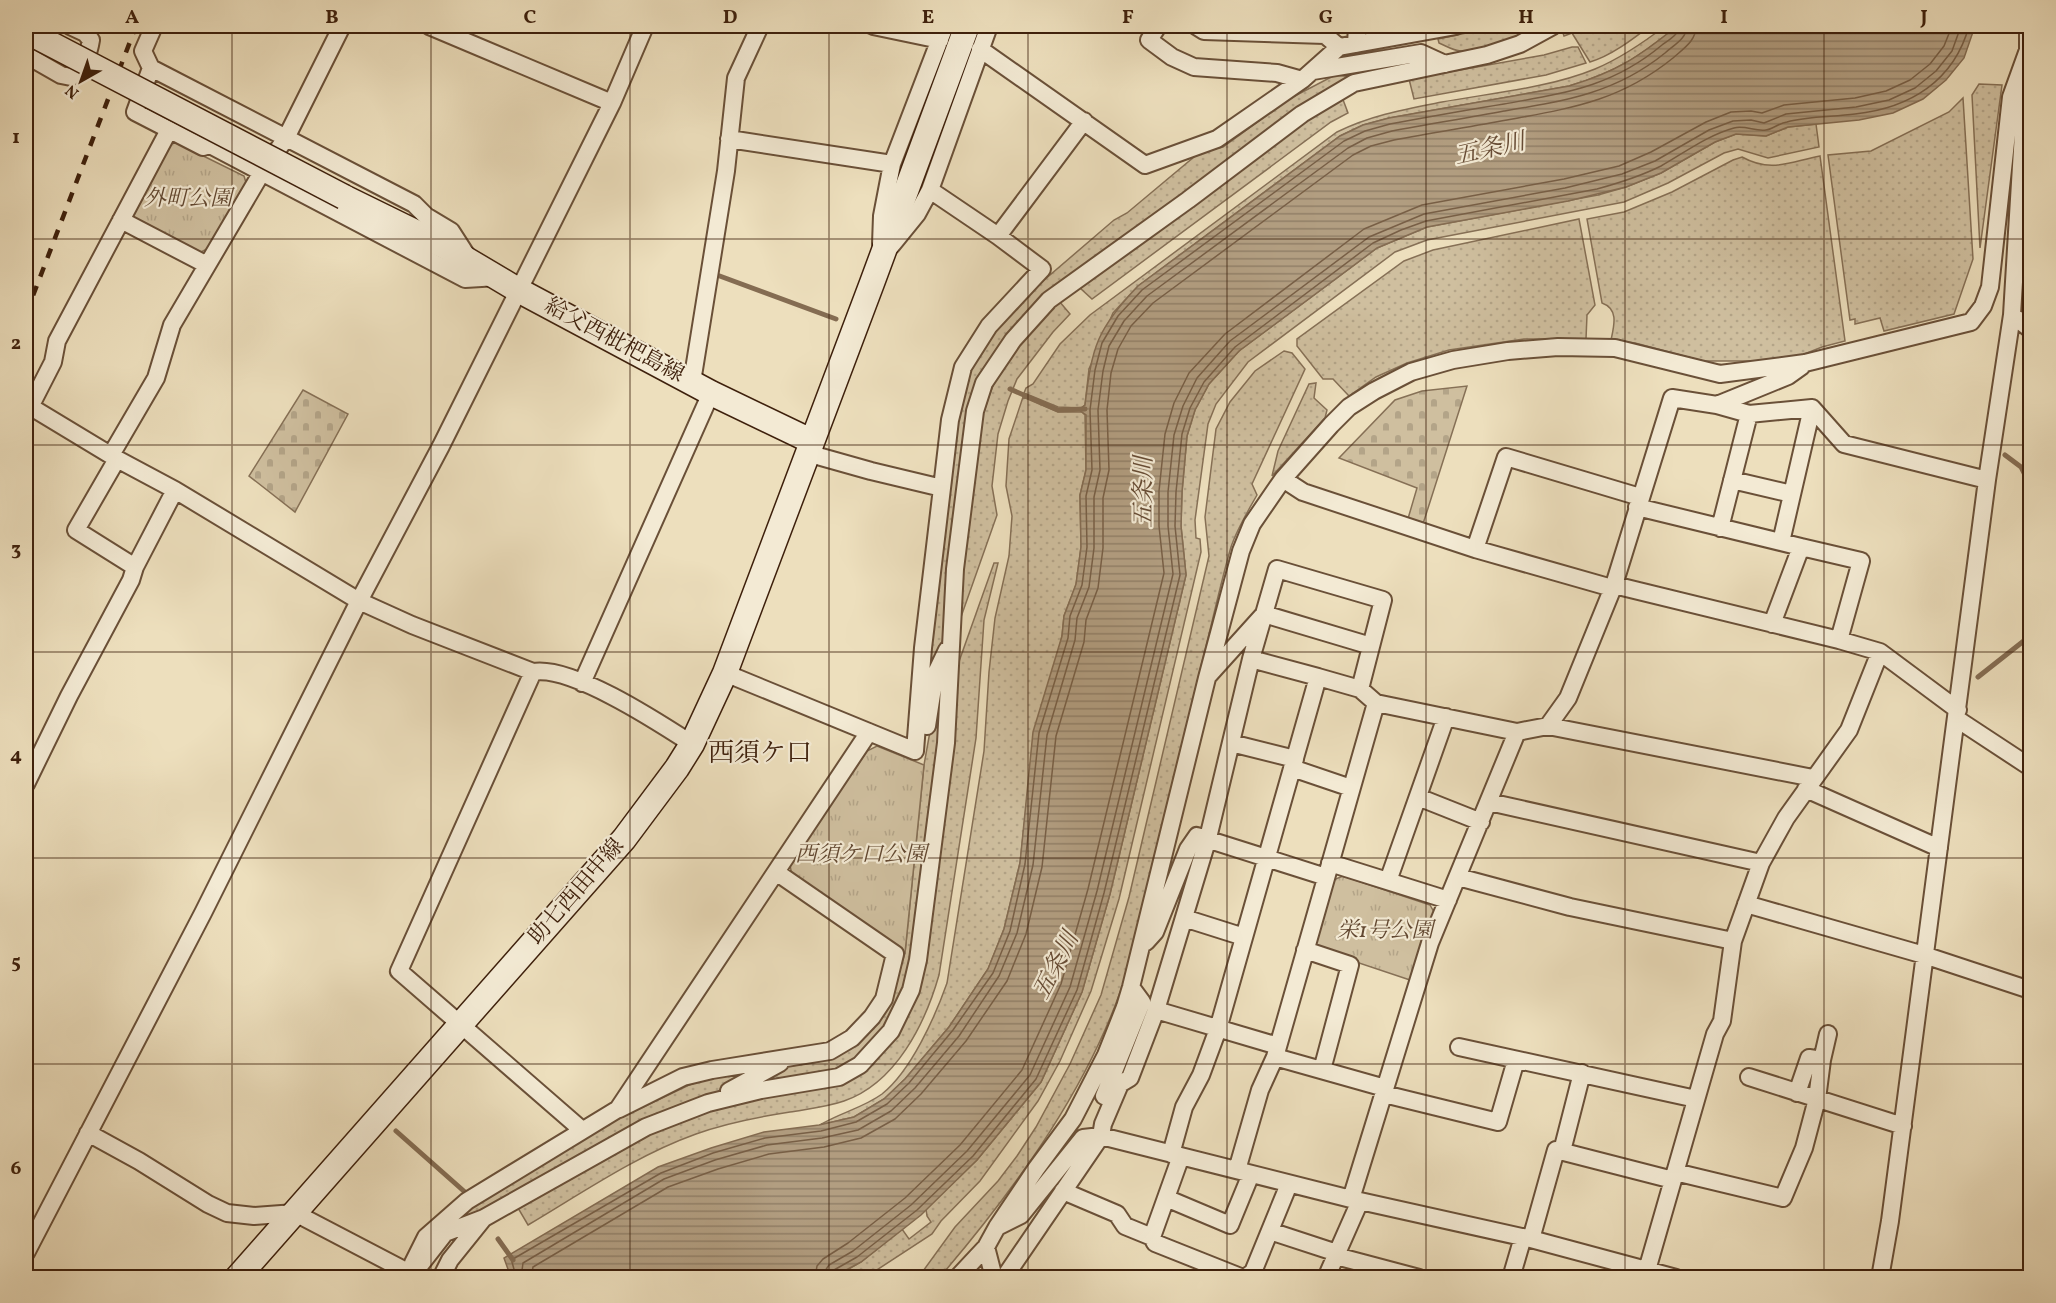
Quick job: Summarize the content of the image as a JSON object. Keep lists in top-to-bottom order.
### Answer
{
  "streets": {
    "main road": ["給父西枇杷島線", "助七西田中線"]
  },
  "crossings": [
    ["給父西枇杷島線", "助七西田中線"]
  ],
  "districts": ["西須ケ口"],
  "water": ["五条川"],
  "parks": ["外町公園", "西須ケ口公園", "栄1号公園"],
  "north": "bottom left",
  "grid": {
    "columns": [
      "A",
      "B",
      "C",
      "D",
      "E",
      "F",
      "G",
      "H",
      "I",
      "J"
    ],
    "rows": [
      "1",
      "2",
      "3",
      "4",
      "5",
      "6"
    ]
  }
}
